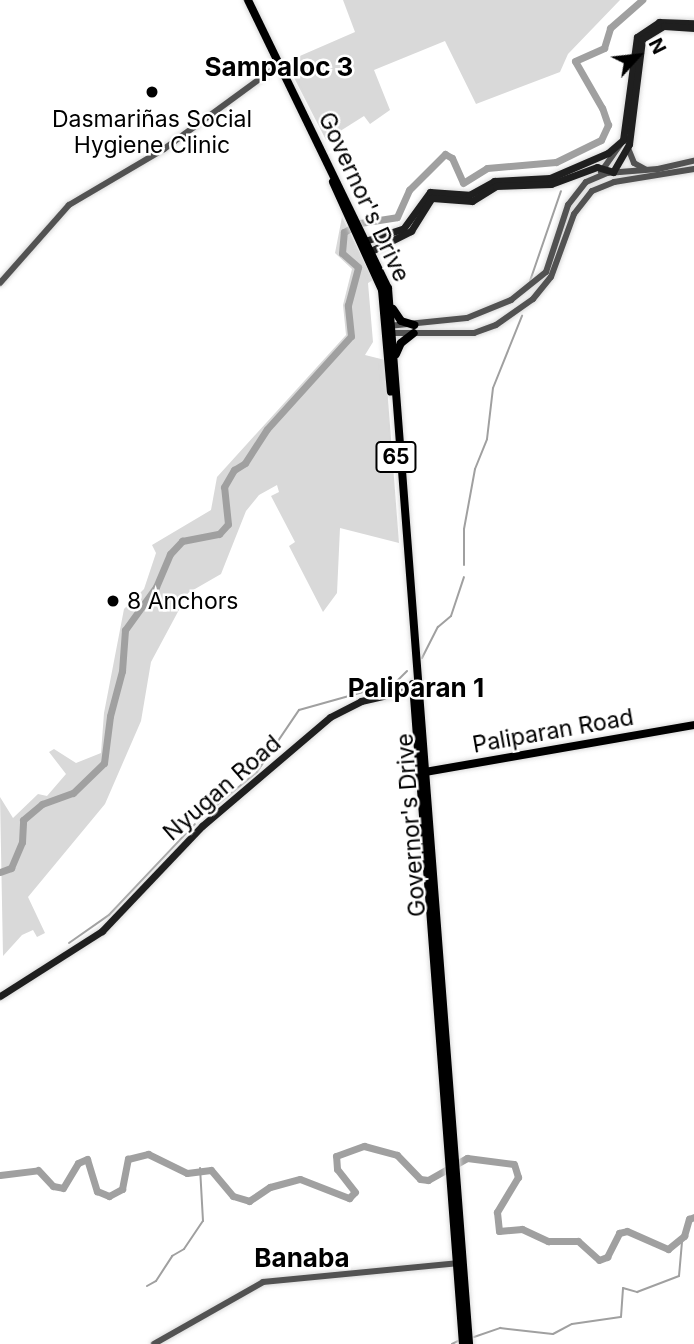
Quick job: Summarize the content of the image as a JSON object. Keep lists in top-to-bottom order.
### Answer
{
  "streets": {
    "main road": [
      "Governor's Drive",
      "65",
      "Paliparan Road",
      "Nyugan Road"
    ]
  },
  "crossings": [
    ["Governor's Drive", "Paliparan Road"],
    ["Governor's Drive", "Nyugan Road"]
  ],
  "districts": ["Sampaloc 3", "Paliparan 1", "Banaba"],
  "places": ["Dasmariñas Social Hygiene Clinic", "8 Anchors"],
  "north": "top right"
}
